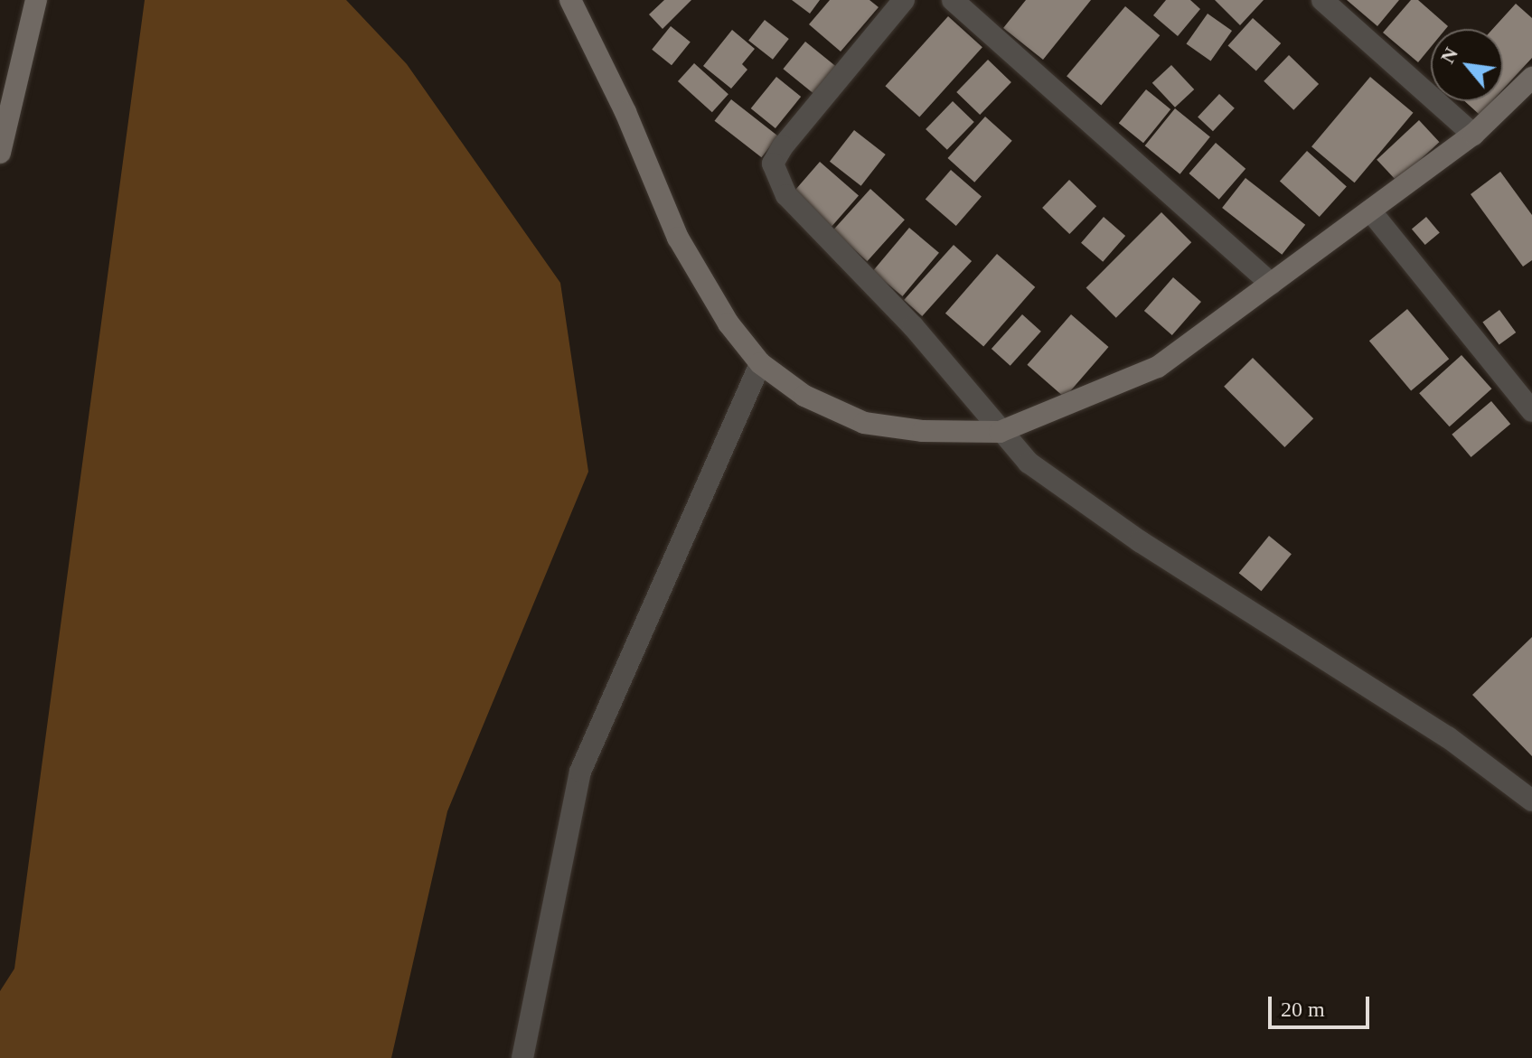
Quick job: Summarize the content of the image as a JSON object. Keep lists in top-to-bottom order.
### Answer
{
  "scale_bar": "20 m",
  "north": "top left"
}
